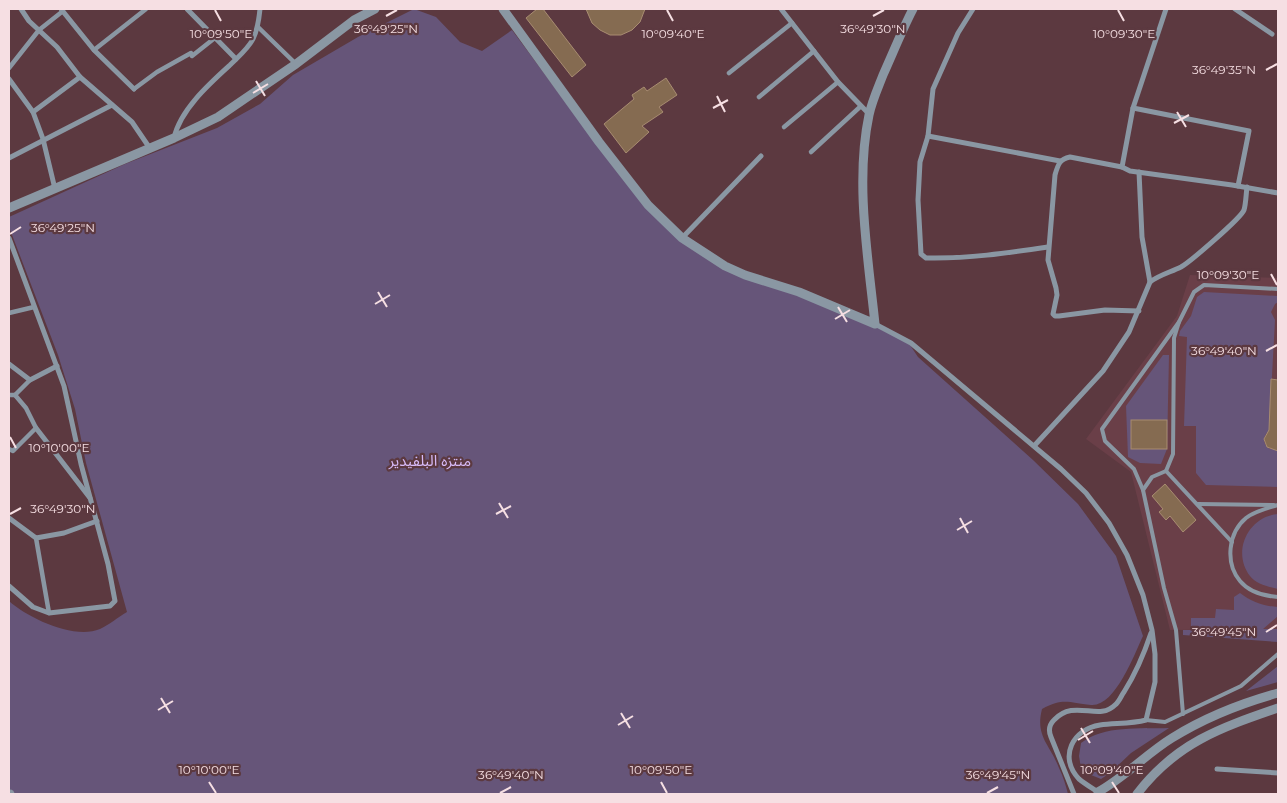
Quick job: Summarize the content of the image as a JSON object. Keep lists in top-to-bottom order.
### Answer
{
  "parks": ["منتزه البلفيدير"],
  "coordinates": [
    "36°49'25\"N",
    "36°49'30\"N",
    "10°09'50\"E",
    "10°09'40\"E",
    "10°09'30\"E",
    "36°49'35\"N",
    "36°49'40\"N",
    "10°10'00\"E",
    "36°49'45\"N"
  ]
}
